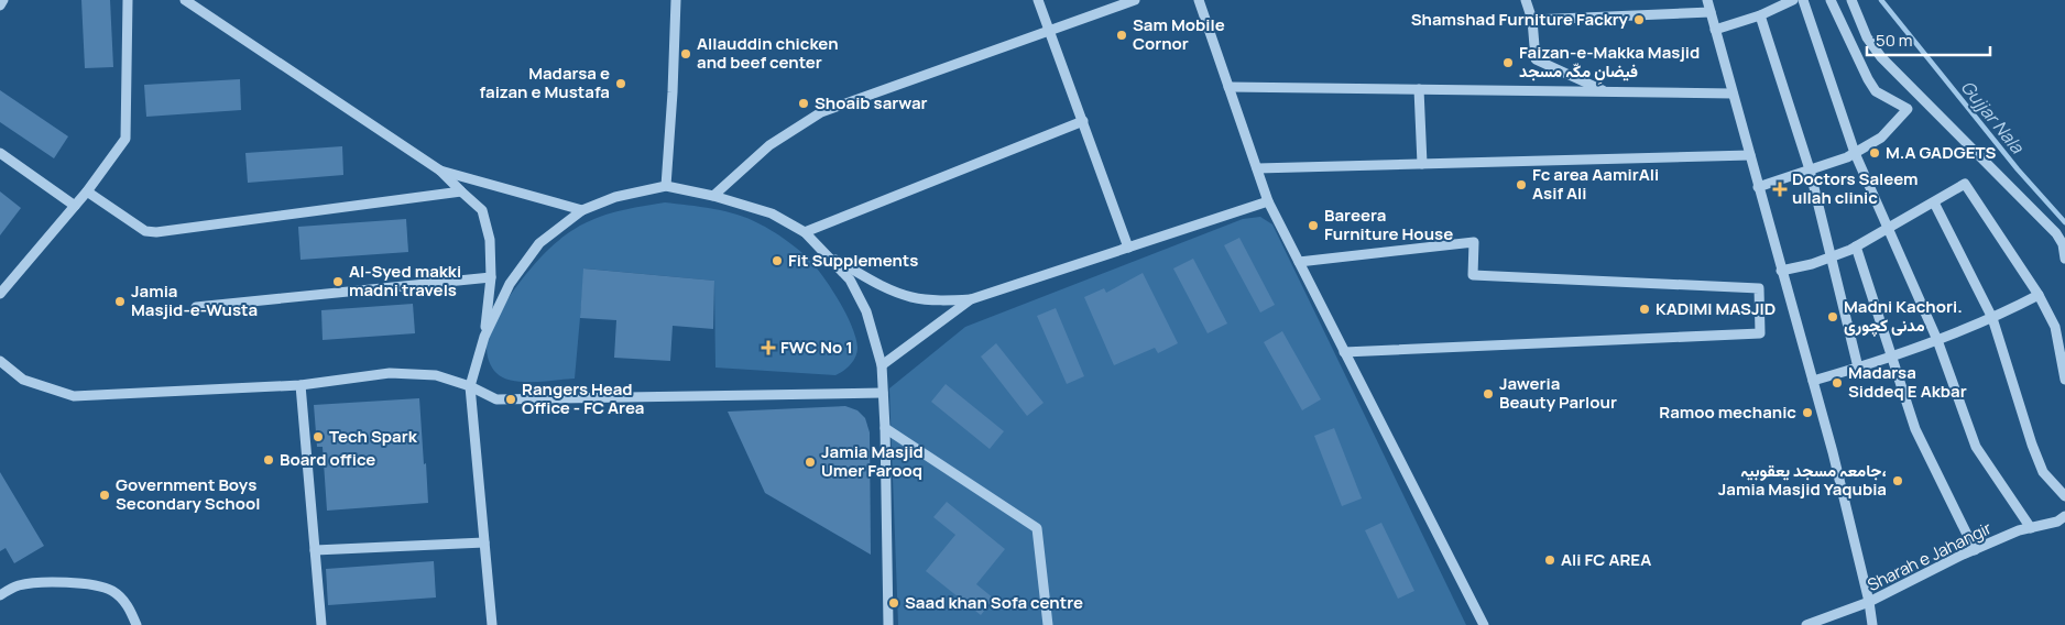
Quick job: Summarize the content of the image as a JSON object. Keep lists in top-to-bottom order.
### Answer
{
  "streets": {
    "street": ["Sharah e Jahangir"]
  },
  "water": ["Gujjar Nala"],
  "places": {
    "other": [
      "Shamshad Furniture Fackry",
      "Sam Mobile Cornor",
      "Allauddin chicken and beef center",
      "Faizan-e-Makka Masjid فیضانِ مکّہ مسجد",
      "Madarsa e faizan e Mustafa",
      "Shoaib sarwar",
      "M.A GADGETS",
      "Fc area AamirAli Asif Ali",
      "Bareera Furniture House",
      "Fit Supplements",
      "Al-Syed makki madni travels",
      "Jamia Masjid-e-Wusta",
      "KADIMI MASJID",
      "Madni Kachori. مدنی کچوری",
      "Madarsa Siddeq E Akbar",
      "Jaweria Beauty Parlour",
      "Rangers Head Office - FC Area",
      "Ramoo mechanic",
      "Tech Spark",
      "Board office",
      "Jamia Masjid Umer Farooq",
      "جامعہ مسجد یعقوبیہ، Jamia Masjid Yaqubia",
      "Government Boys Secondary School",
      "Ali FC AREA",
      "Saad khan Sofa centre"
    ],
    "health": ["Doctors Saleem ullah clinic", "FWC No 1"]
  },
  "scale_bar": "50 m"
}
